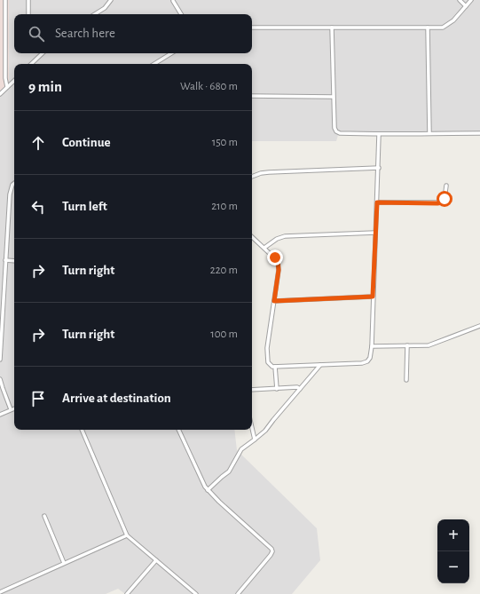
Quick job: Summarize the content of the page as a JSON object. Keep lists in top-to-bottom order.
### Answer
{
  "page": {
    "search": "Search here",
    "heading": ["9 min", "Walk · 680 m"],
    "list": [
      ["Continue", "150 m"],
      ["Turn left", "210 m"],
      ["Turn right", "220 m"],
      ["Turn right", "100 m"],
      "Arrive at destination"
    ],
    "map_buttons": ["+", "−"]
  }
}
